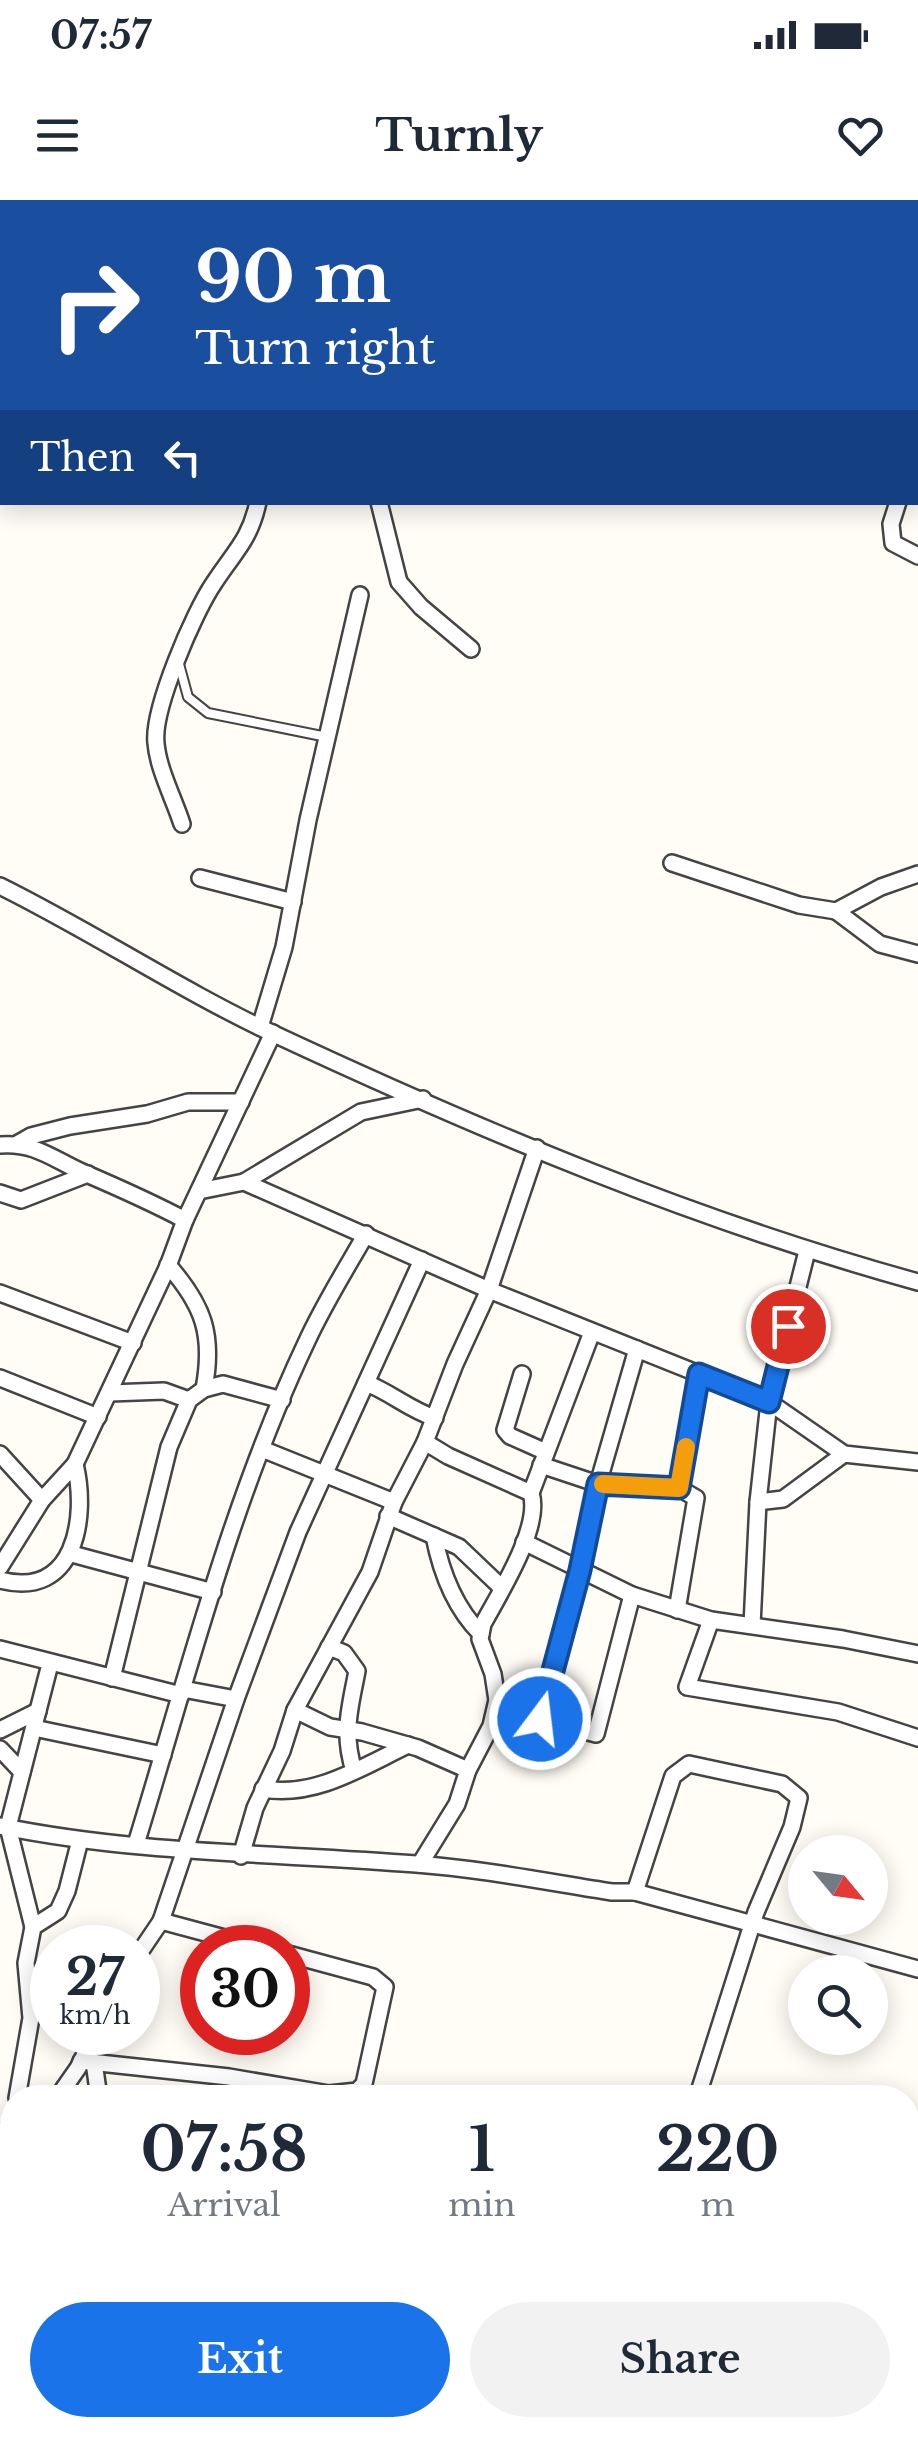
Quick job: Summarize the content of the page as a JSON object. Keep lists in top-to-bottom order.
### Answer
{
  "north": "bottom right",
  "page": {
    "status": "07:57",
    "header": "Turnly",
    "turn": ["90 m", "Turn right"],
    "then": "Then",
    "speed": "27 km/h",
    "limit": "30",
    "eta": [
      "07:58",
      "Arrival",
      "1",
      "min",
      "220",
      "m"
    ],
    "buttons": ["Exit", "Share"]
  }
}
